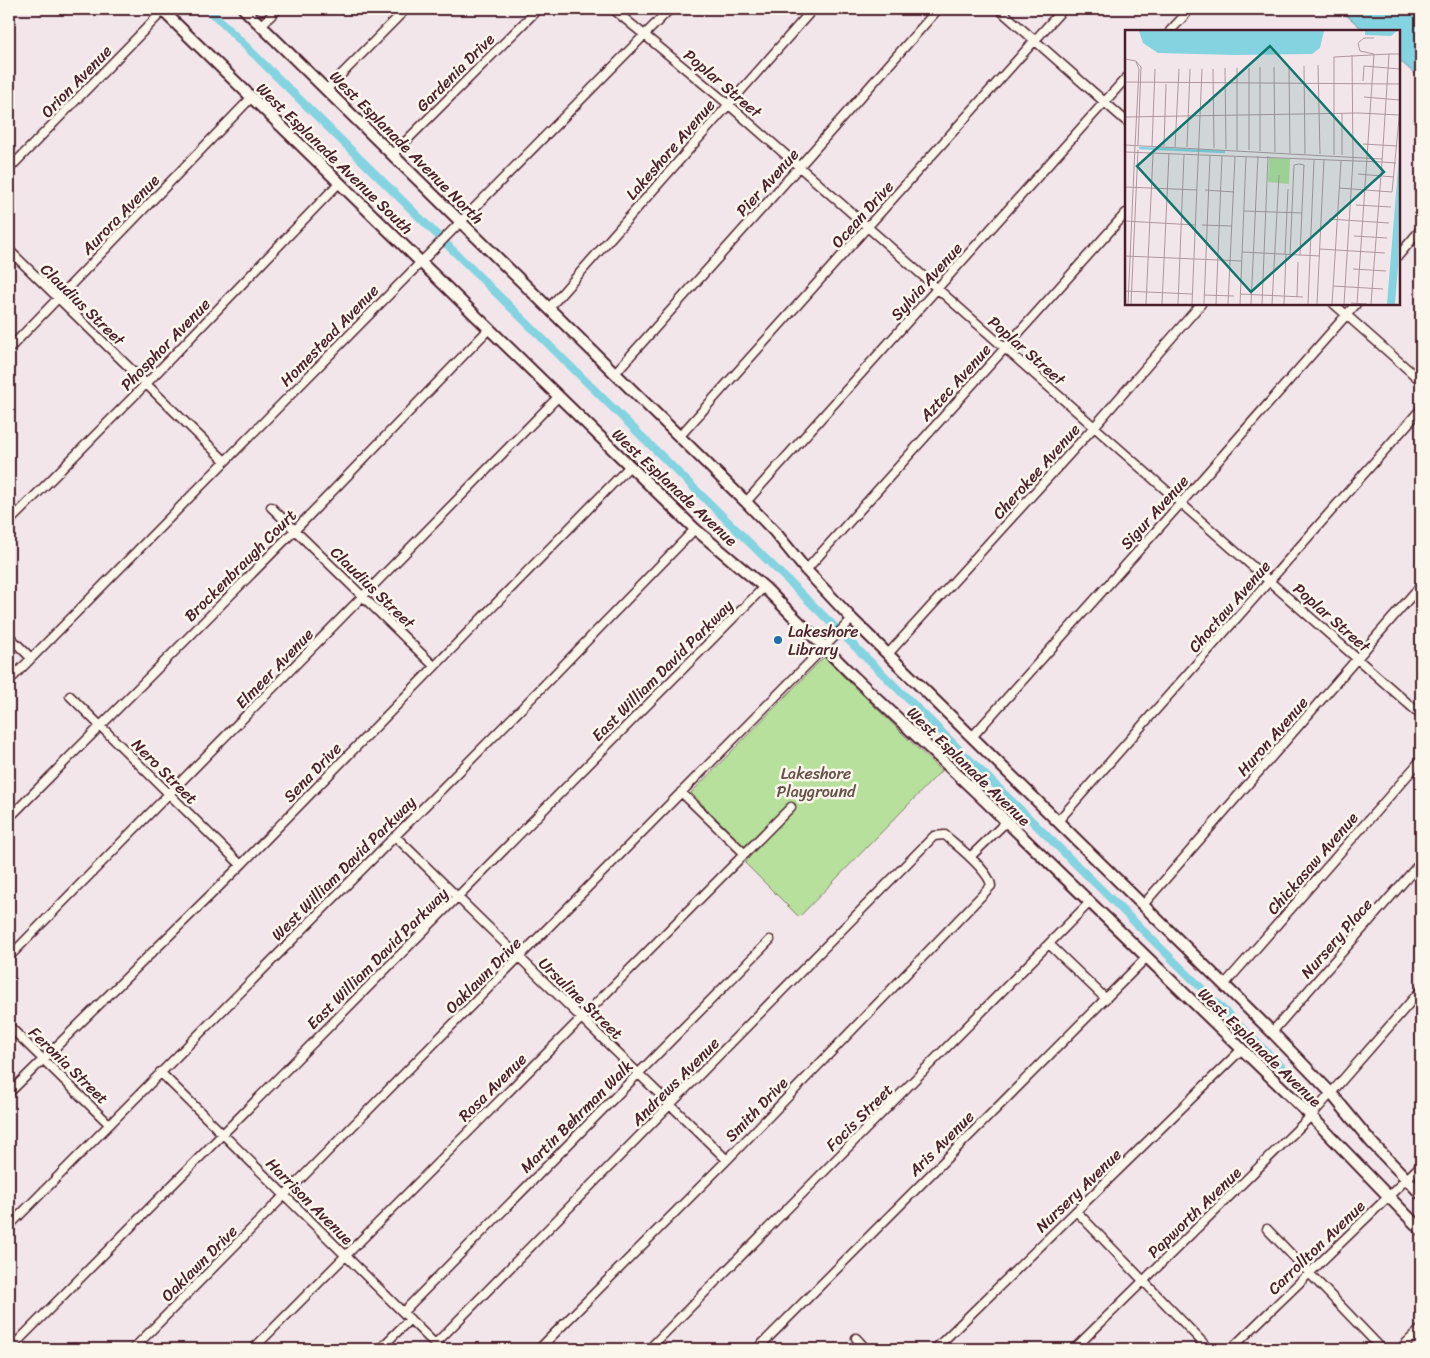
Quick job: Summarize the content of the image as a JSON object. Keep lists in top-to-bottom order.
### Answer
{
  "streets": {
    "main road": ["West Esplanade Avenue North", "West Esplanade Avenue South", "West Esplanade Avenue"],
    "street": [
      "Gardenia Drive",
      "Orion Avenue",
      "Poplar Street",
      "Lakeshore Avenue",
      "Pier Avenue",
      "Aurora Avenue",
      "Ocean Drive",
      "Sylvia Avenue",
      "Claudius Street",
      "Homestead Avenue",
      "Phosphor Avenue",
      "Aztec Avenue",
      "Cherokee Avenue",
      "Sigur Avenue",
      "Brockenbraugh Court",
      "Choctaw Avenue",
      "Elmeer Avenue",
      "East William David Parkway",
      "Huron Avenue",
      "Nero Street",
      "Sena Drive",
      "Chickasaw Avenue",
      "West William David Parkway",
      "Nursery Place",
      "Oaklawn Drive",
      "Ursuline Street",
      "Feronia Street",
      "Andrews Avenue",
      "Rosa Avenue",
      "Smith Drive",
      "Martin Behrman Walk",
      "Focis Street",
      "Aris Avenue",
      "Nursery Avenue",
      "Harrison Avenue",
      "Papworth Avenue",
      "Carrollton Avenue"
    ]
  },
  "crossings": [
    ["Gardenia Drive", "West Esplanade Avenue North"],
    ["Orion Avenue", "West Esplanade Avenue South"],
    ["Poplar Street", "Lakeshore Avenue"],
    ["Poplar Street", "Pier Avenue"],
    ["Poplar Street", "Ocean Drive"],
    ["Poplar Street", "Sylvia Avenue"],
    ["Poplar Street", "Homestead Avenue"],
    ["Poplar Street", "Aztec Avenue"],
    ["Poplar Street", "Cherokee Avenue"],
    ["Poplar Street", "Sigur Avenue"],
    ["Poplar Street", "Choctaw Avenue"],
    ["Poplar Street", "Huron Avenue"],
    ["West Esplanade Avenue North", "Lakeshore Avenue"],
    ["West Esplanade Avenue North", "Homestead Avenue"],
    ["West Esplanade Avenue North", "West Esplanade Avenue"],
    ["Lakeshore Avenue", "West Esplanade Avenue"],
    ["West Esplanade Avenue South", "Aurora Avenue"],
    ["West Esplanade Avenue South", "Homestead Avenue"],
    ["West Esplanade Avenue South", "Phosphor Avenue"],
    ["West Esplanade Avenue South", "West Esplanade Avenue"],
    ["West Esplanade Avenue South", "Brockenbraugh Court"],
    ["Pier Avenue", "West Esplanade Avenue"],
    ["Aurora Avenue", "Claudius Street"],
    ["Ocean Drive", "West Esplanade Avenue"],
    ["Sylvia Avenue", "West Esplanade Avenue"],
    ["Claudius Street", "Homestead Avenue"],
    ["Claudius Street", "Phosphor Avenue"],
    ["Claudius Street", "Brockenbraugh Court"],
    ["Claudius Street", "Elmeer Avenue"],
    ["Claudius Street", "Sena Drive"],
    ["Aztec Avenue", "West Esplanade Avenue"],
    ["Cherokee Avenue", "West Esplanade Avenue"],
    ["West Esplanade Avenue", "Sigur Avenue"],
    ["West Esplanade Avenue", "Brockenbraugh Court"],
    ["West Esplanade Avenue", "Choctaw Avenue"],
    ["West Esplanade Avenue", "Elmeer Avenue"],
    ["West Esplanade Avenue", "East William David Parkway"],
    ["West Esplanade Avenue", "Huron Avenue"],
    ["West Esplanade Avenue", "Sena Drive"],
    ["West Esplanade Avenue", "Chickasaw Avenue"],
    ["West Esplanade Avenue", "West William David Parkway"],
    ["West Esplanade Avenue", "Nursery Place"],
    ["West Esplanade Avenue", "Oaklawn Drive"],
    ["West Esplanade Avenue", "Focis Street"],
    ["West Esplanade Avenue", "Aris Avenue"],
    ["West Esplanade Avenue", "Nursery Avenue"],
    ["West Esplanade Avenue", "Papworth Avenue"],
    ["West Esplanade Avenue", "Carrollton Avenue"],
    ["Brockenbraugh Court", "Nero Street"],
    ["Elmeer Avenue", "Nero Street"],
    ["East William David Parkway", "Ursuline Street"],
    ["East William David Parkway", "Harrison Avenue"],
    ["Nero Street", "Sena Drive"],
    ["Sena Drive", "Feronia Street"],
    ["West William David Parkway", "Ursuline Street"],
    ["West William David Parkway", "Feronia Street"],
    ["West William David Parkway", "Harrison Avenue"],
    ["Oaklawn Drive", "Ursuline Street"],
    ["Oaklawn Drive", "Harrison Avenue"],
    ["Ursuline Street", "Andrews Avenue"],
    ["Ursuline Street", "Rosa Avenue"],
    ["Ursuline Street", "Smith Drive"],
    ["Ursuline Street", "Martin Behrman Walk"],
    ["Andrews Avenue", "Smith Drive"],
    ["Andrews Avenue", "Harrison Avenue"],
    ["Rosa Avenue", "Harrison Avenue"],
    ["Martin Behrman Walk", "Harrison Avenue"]
  ],
  "parks": ["Lakeshore Playground"],
  "places": ["Lakeshore Library"]
}
